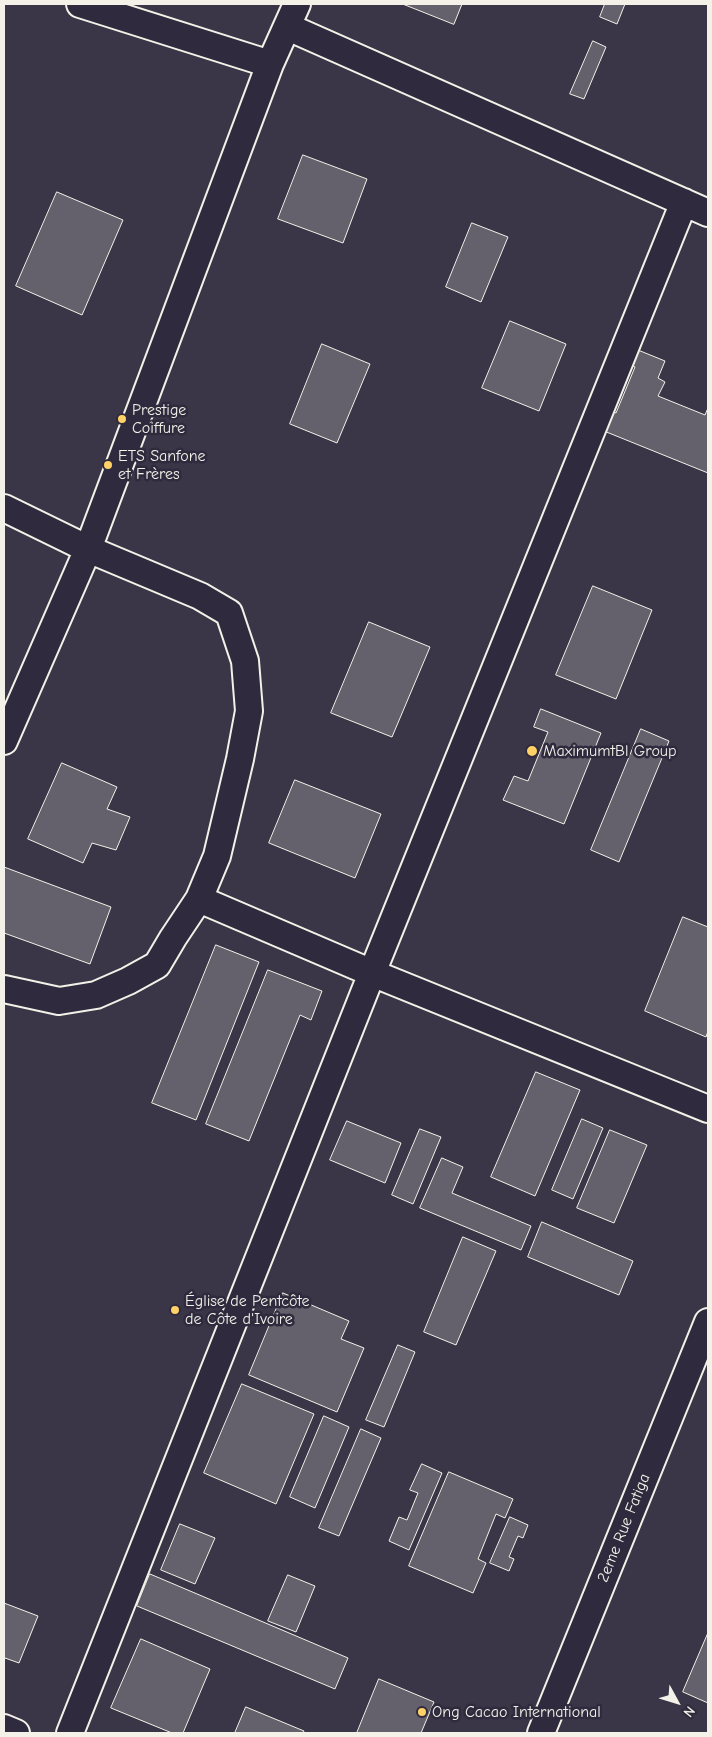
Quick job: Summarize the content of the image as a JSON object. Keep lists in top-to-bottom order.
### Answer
{
  "streets": {
    "street": ["2eme Rue Fatiga"]
  },
  "places": [
    "Prestige Coiffure",
    "ETS Sanfone et Frères",
    "MaximumtBl Group",
    "Église de Pentcôte de Côte d'Ivoire",
    "Ong Cacao International"
  ],
  "north": "bottom right"
}
